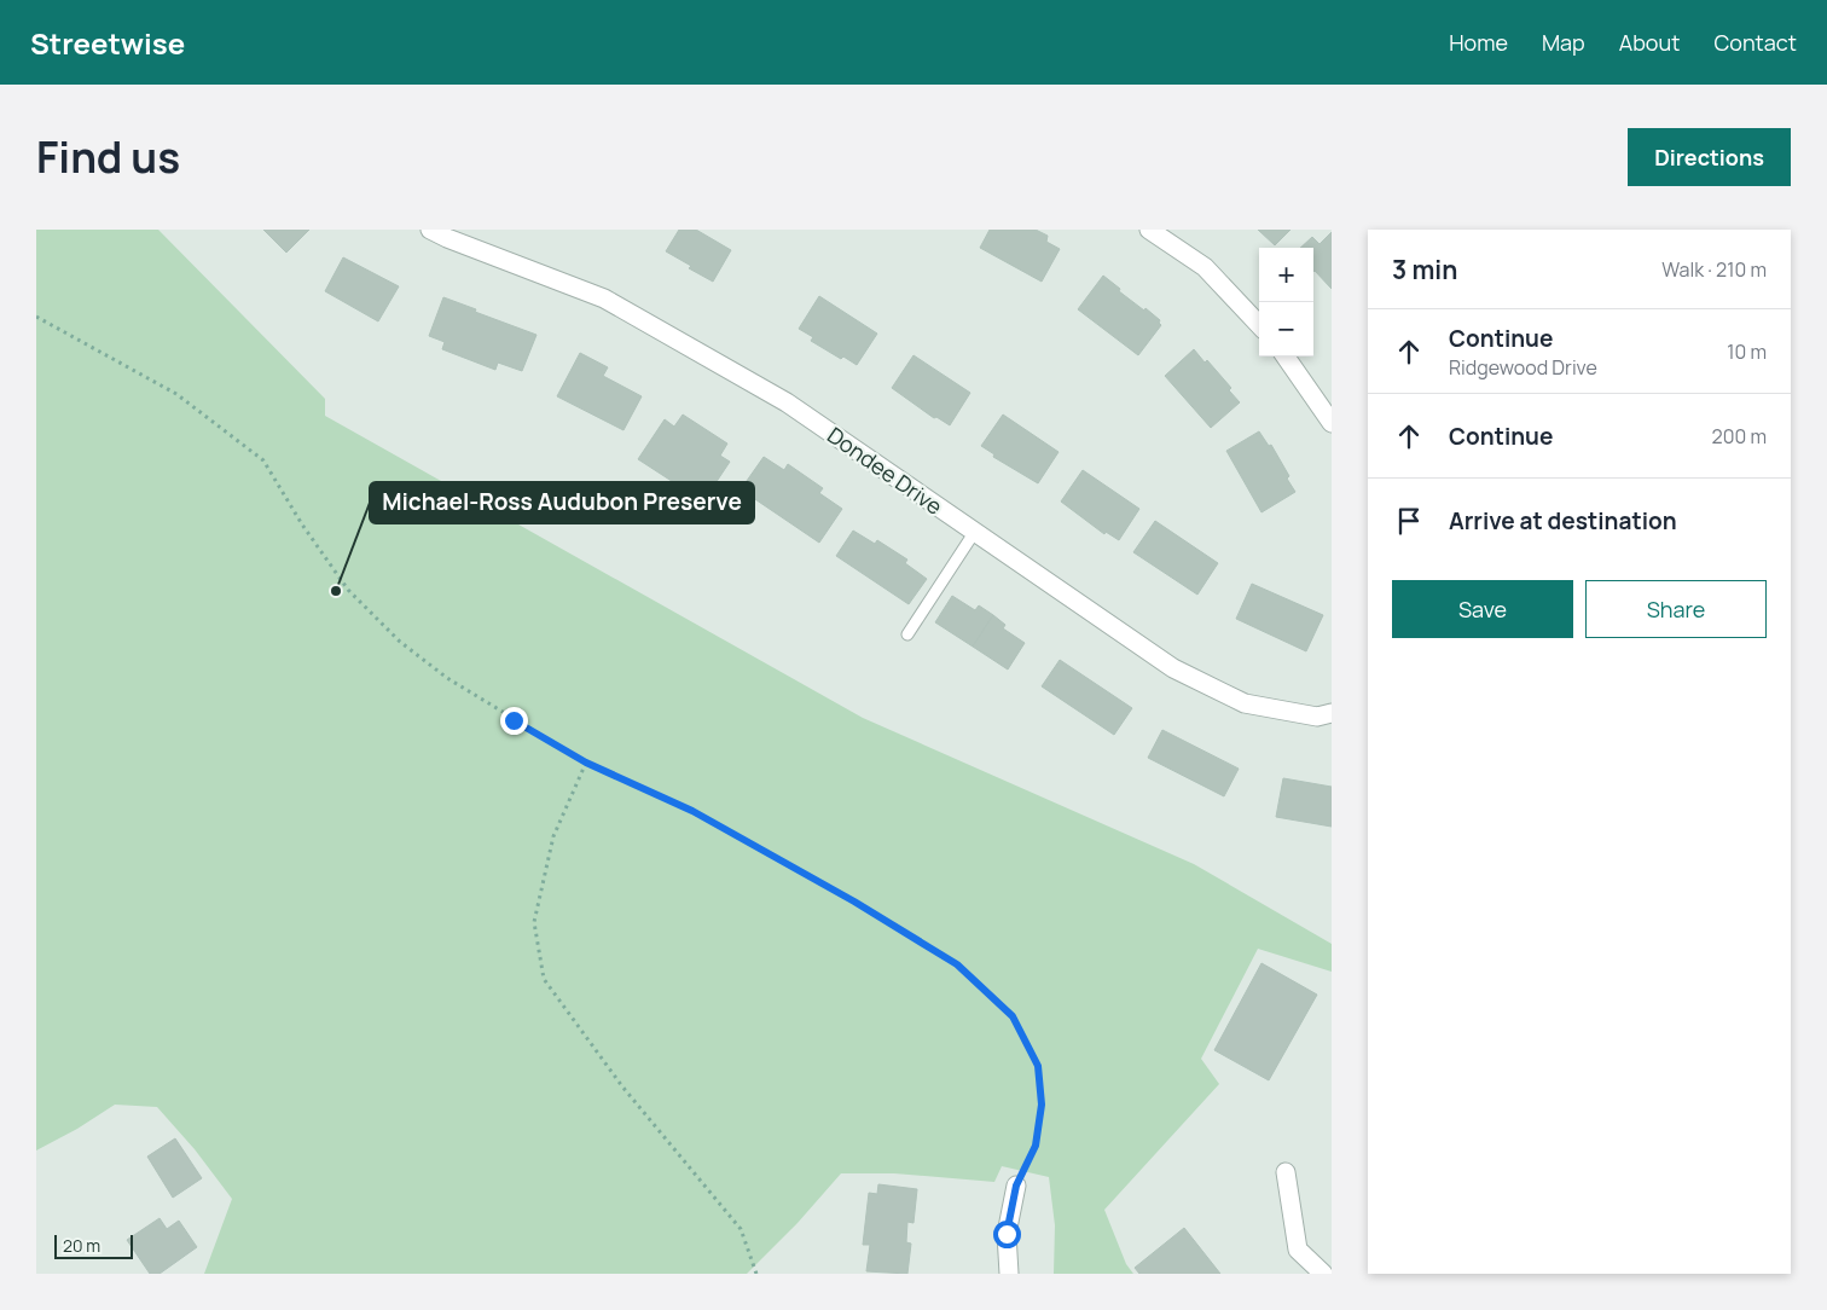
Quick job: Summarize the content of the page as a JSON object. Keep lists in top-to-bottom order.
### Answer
{
  "streets": {
    "street": ["Dondee Drive"]
  },
  "places": ["Michael-Ross Audubon Preserve"],
  "scale_bar": "20 m",
  "page": {
    "header": "Streetwise",
    "nav": [
      "Home",
      "Map",
      "About",
      "Contact"
    ],
    "title": "Find us",
    "buttons": [
      "Directions",
      ["Save", "Share"]
    ],
    "heading": ["3 min", "Walk · 210 m"],
    "map_buttons": ["+", "−"],
    "list": [
      ["Continue", "Ridgewood Drive", "10 m"],
      ["Continue", "200 m"],
      "Arrive at destination"
    ],
    "scale": "20 m"
  }
}
